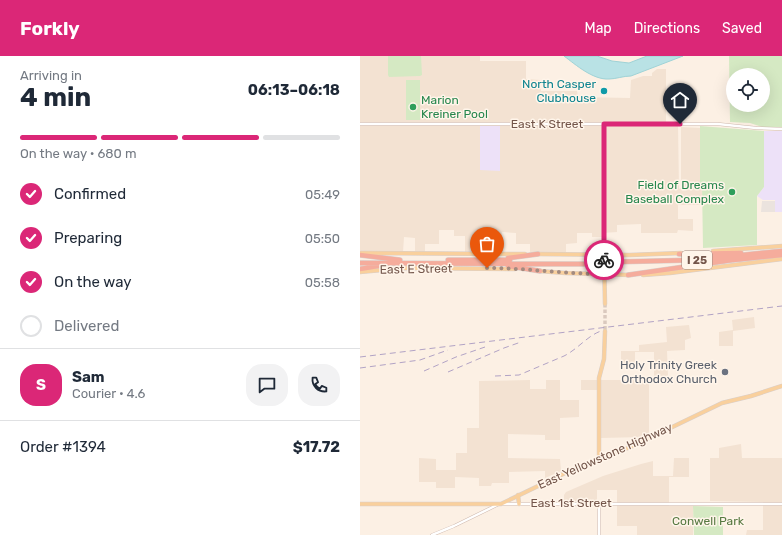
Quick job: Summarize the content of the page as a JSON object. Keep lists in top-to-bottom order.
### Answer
{
  "streets": {
    "highway": ["I 25"],
    "main road": ["East E Street", "East Yellowstone Highway", "East 1st Street"],
    "street": ["East K Street"]
  },
  "crossings": [
    ["East Yellowstone Highway", "East 1st Street"]
  ],
  "parks": ["Conwell Park"],
  "places": [
    "North Casper Clubhouse",
    "Marion Kreiner Pool",
    "Field of Dreams Baseball Complex",
    "Holy Trinity Greek Orthodox Church"
  ],
  "page": {
    "header": "Forkly",
    "nav": ["Map", "Directions", "Saved"],
    "heading": ["4 min", "Arriving in", "06:13–06:18"],
    "panel": [
      "Sam",
      "Courier · 4.6",
      "Order #1394",
      "$17.72"
    ],
    "bar": "On the way · 680 m",
    "list": [
      ["Confirmed", "05:49"],
      ["Preparing", "05:50"],
      ["On the way", "05:58"],
      "Delivered"
    ],
    "round": "S"
  }
}
